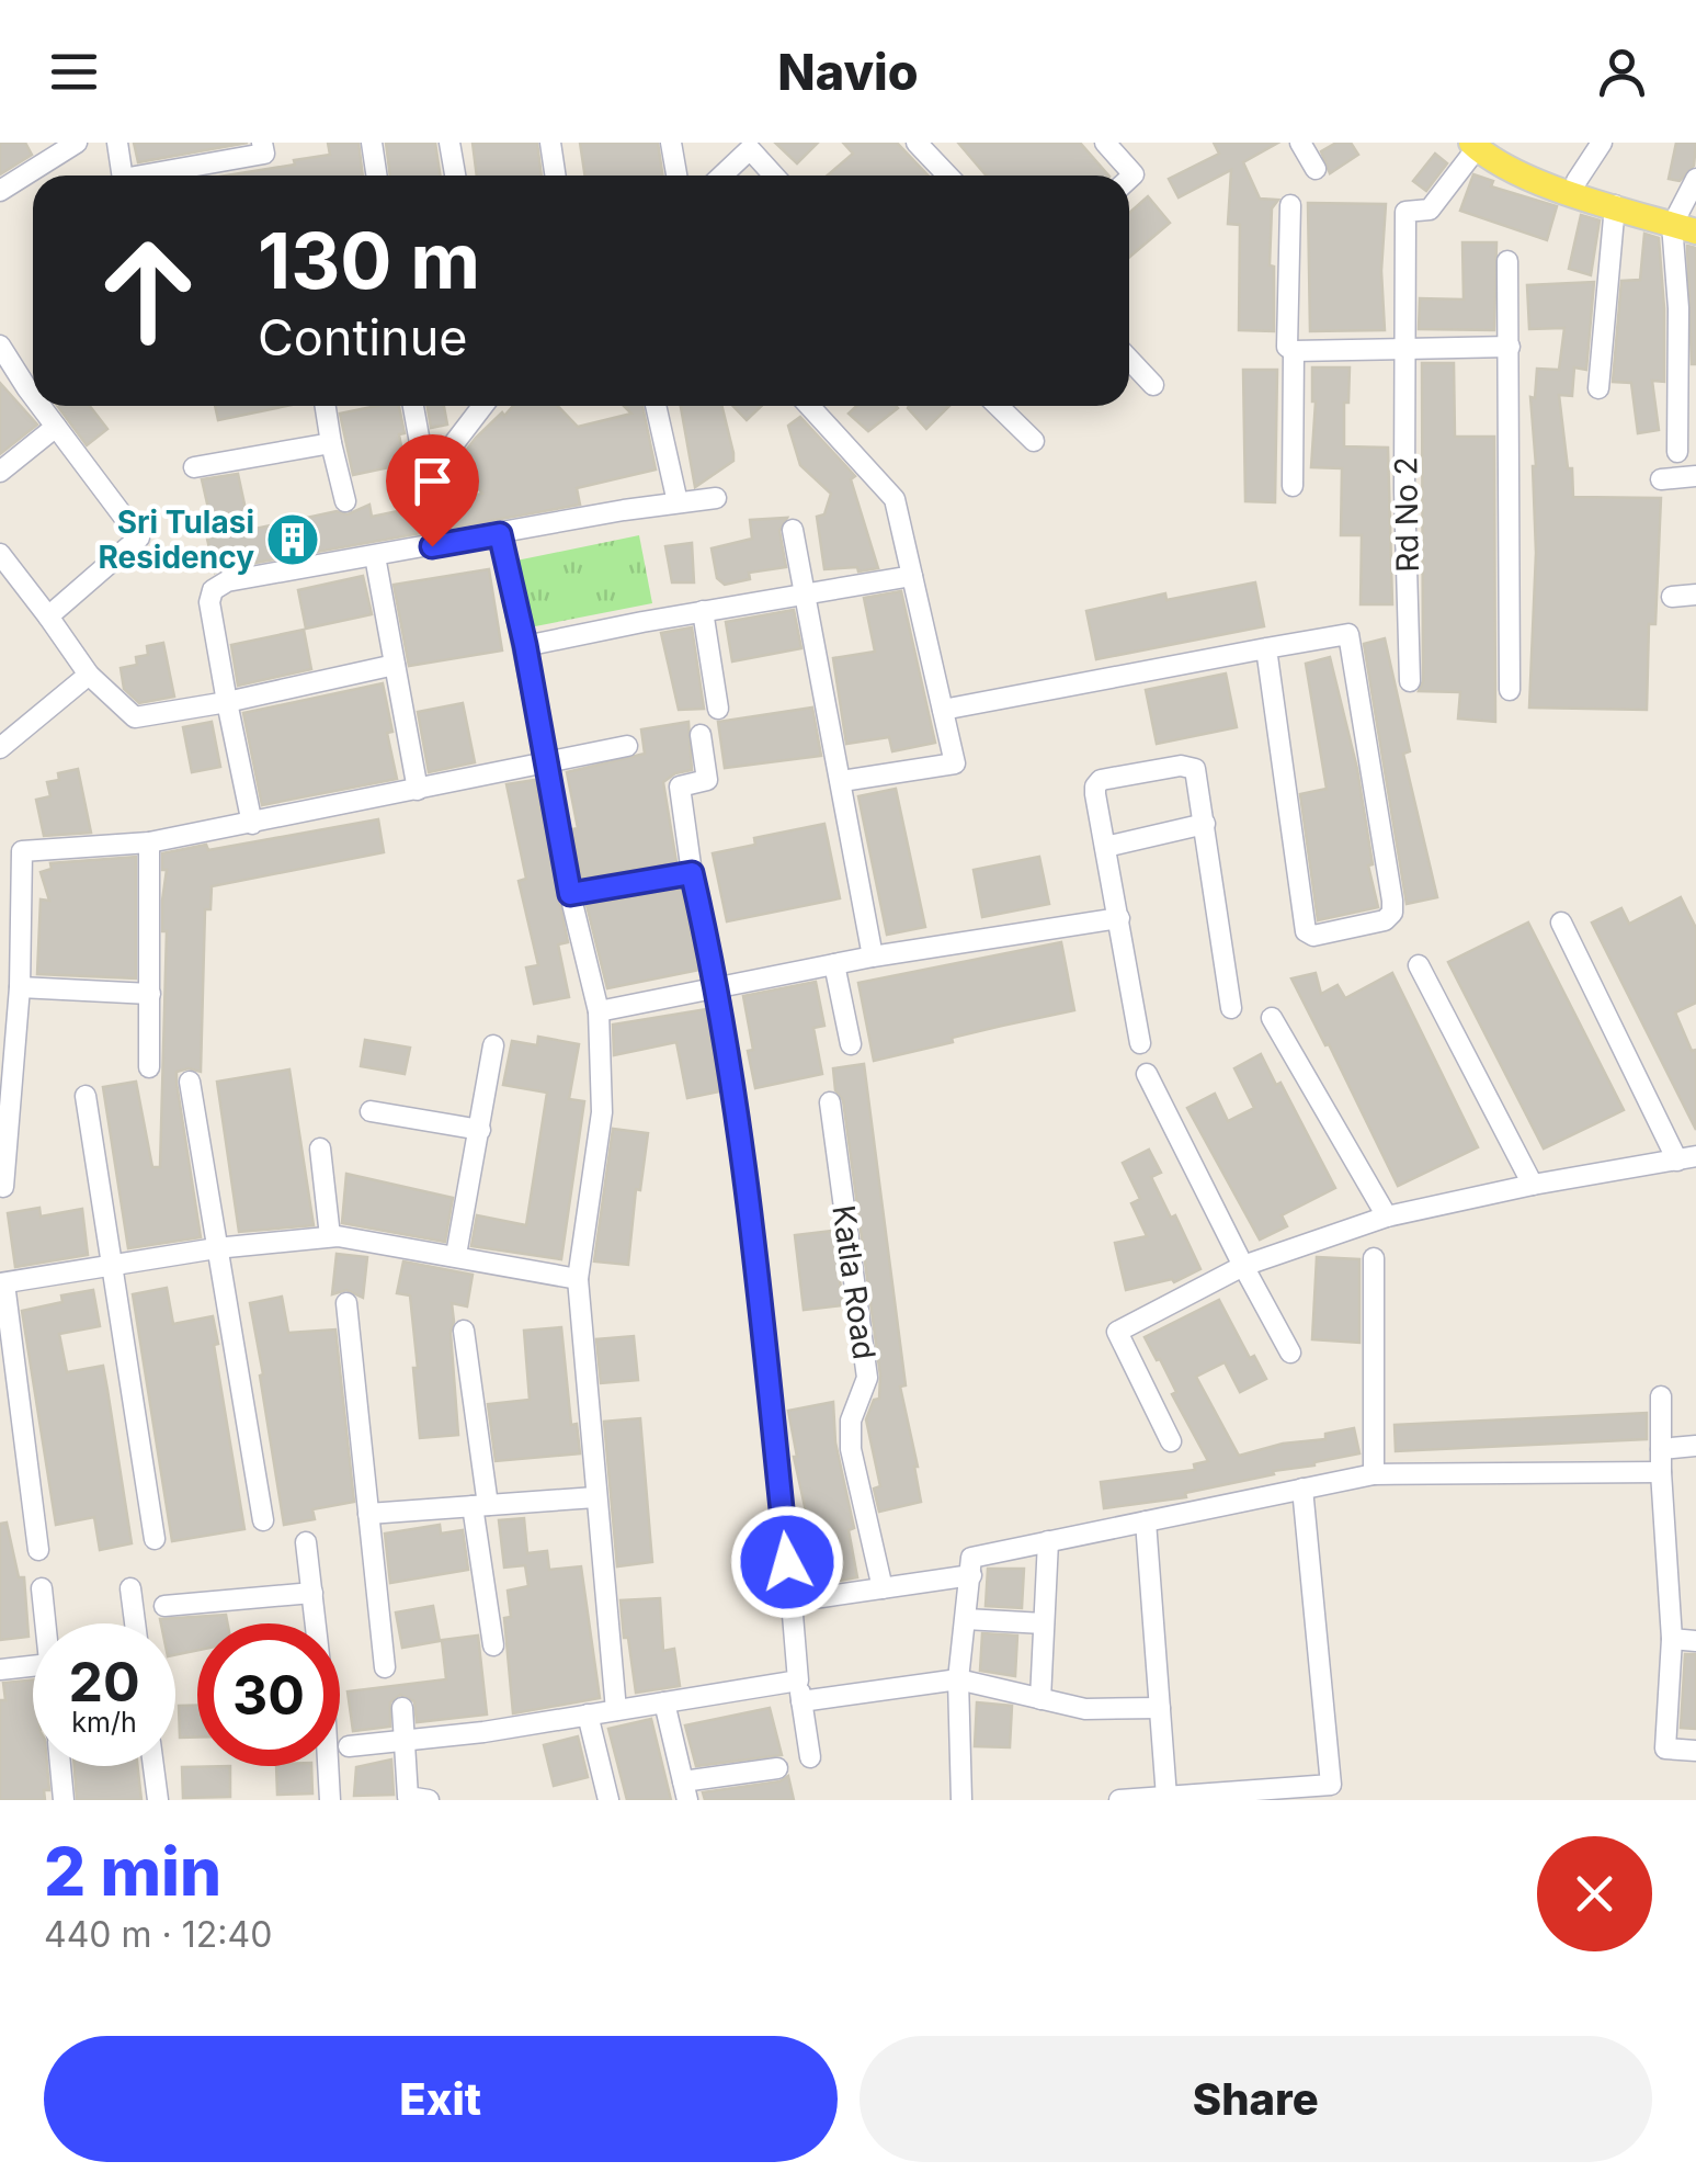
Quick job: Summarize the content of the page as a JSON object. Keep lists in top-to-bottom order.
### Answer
{
  "streets": {
    "street": ["Rd No 2", "Katla Road"]
  },
  "places": {
    "building": ["Sri Tulasi Residency"]
  },
  "page": {
    "header": "Navio",
    "turn": ["130 m", "Continue"],
    "speed": "20 km/h",
    "limit": "30",
    "heading": ["2 min", "440 m · 12:40"],
    "buttons": ["Exit", "Share"]
  }
}
